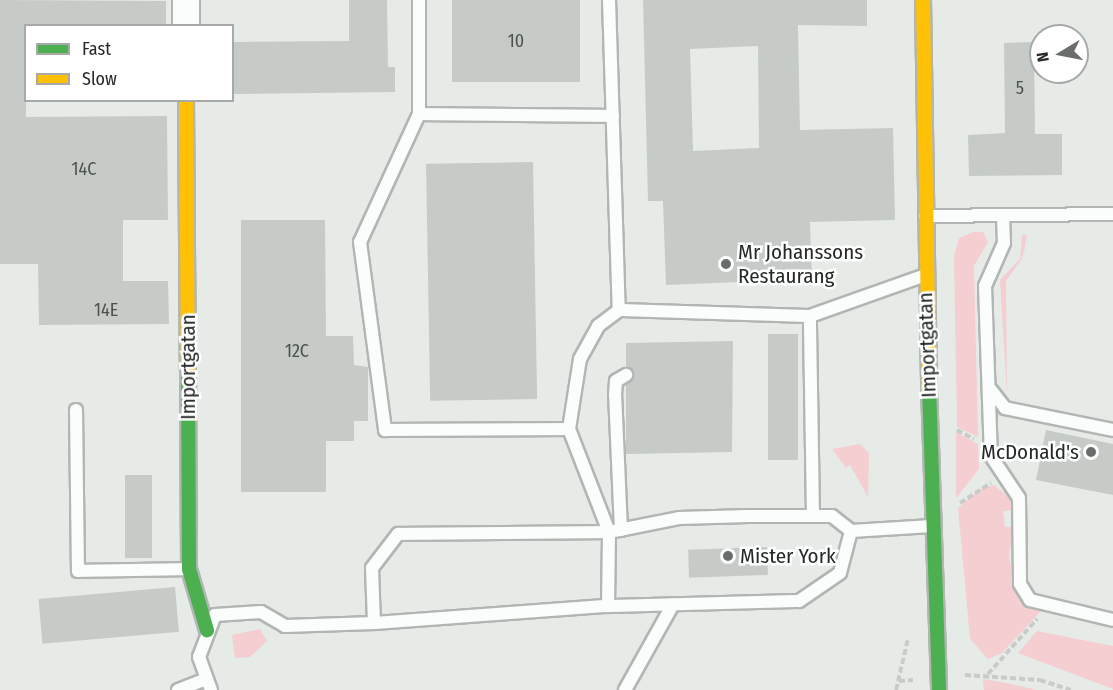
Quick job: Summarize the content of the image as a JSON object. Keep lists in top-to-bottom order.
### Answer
{
  "streets": {
    "street": ["Importgatan"]
  },
  "places": ["Mr Johanssons Restaurang", "McDonald's", "Mister York"],
  "house_numbers": [
    "10",
    "5",
    "14C",
    "14E",
    "12C"
  ],
  "legend": ["Fast", "Slow"],
  "north": "left"
}
